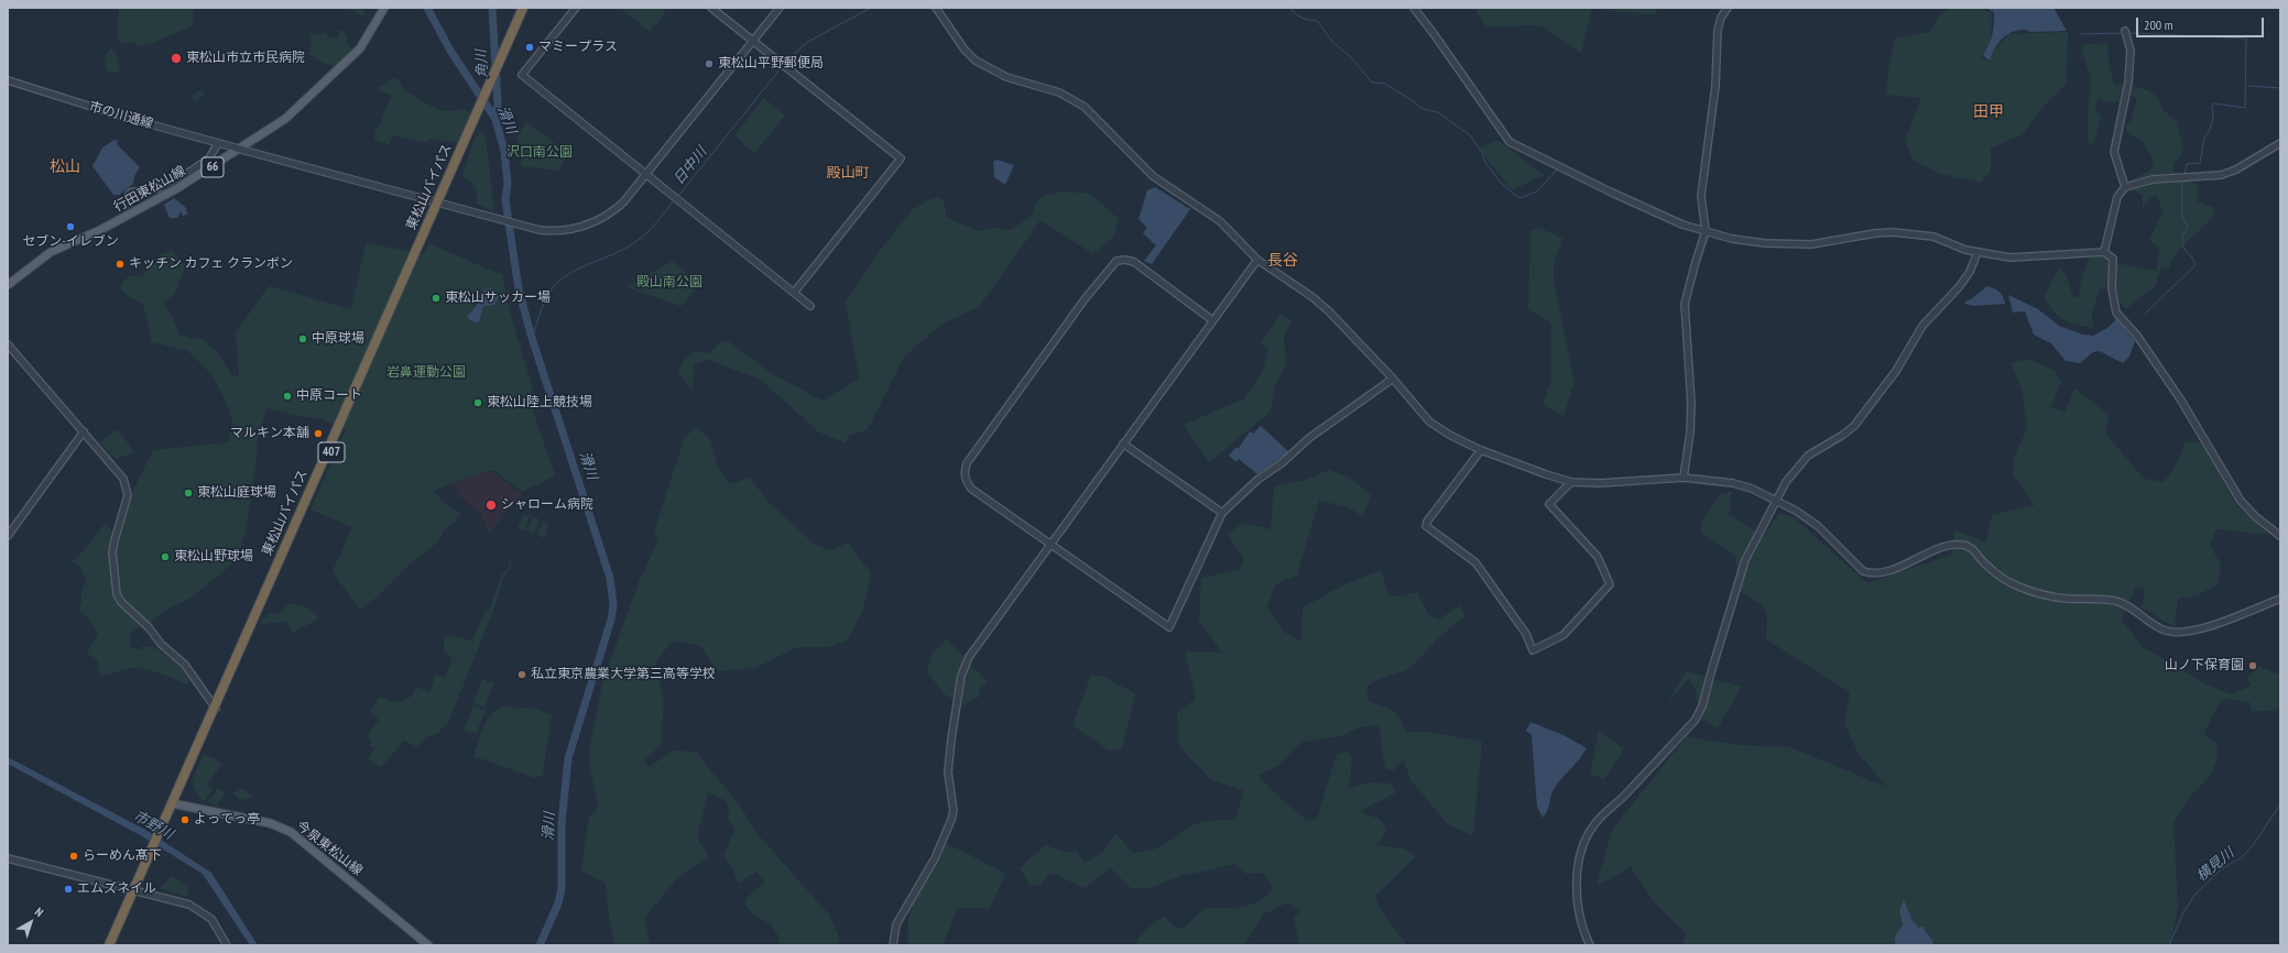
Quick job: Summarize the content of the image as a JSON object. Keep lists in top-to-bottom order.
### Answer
{
  "streets": {
    "highway": ["東松山バイパス", "407"],
    "main road": ["66", "行田東松山線", "今泉東松山線"],
    "street": ["市の川通線"]
  },
  "crossings": [
    ["市の川通線", "東松山バイパス"],
    ["東松山バイパス", "407"],
    ["東松山バイパス", "今泉東松山線"]
  ],
  "districts": [
    "田甲",
    "松山",
    "殿山町",
    "長谷"
  ],
  "water": [
    "角川",
    "滑川",
    "日中川",
    "市野川",
    "横見川"
  ],
  "parks": ["沢口南公園", "殿山南公園", "岩鼻運動公園"],
  "places": [
    "マミープラス",
    "東松山市立市民病院",
    "東松山平野郵便局",
    "セブン-イレブン",
    "キッチン カフェ クランボン",
    "東松山サッカー場",
    "中原球場",
    "中原コート",
    "東松山陸上競技場",
    "マルキン本舗",
    "東松山庭球場",
    "シャローム病院",
    "東松山野球場",
    "山ノ下保育園",
    "私立東京農業大学第三高等学校",
    "よってっ亭",
    "らーめん髙下",
    "エムズネイル"
  ],
  "scale_bar": "200 m",
  "north": "top right"
}
